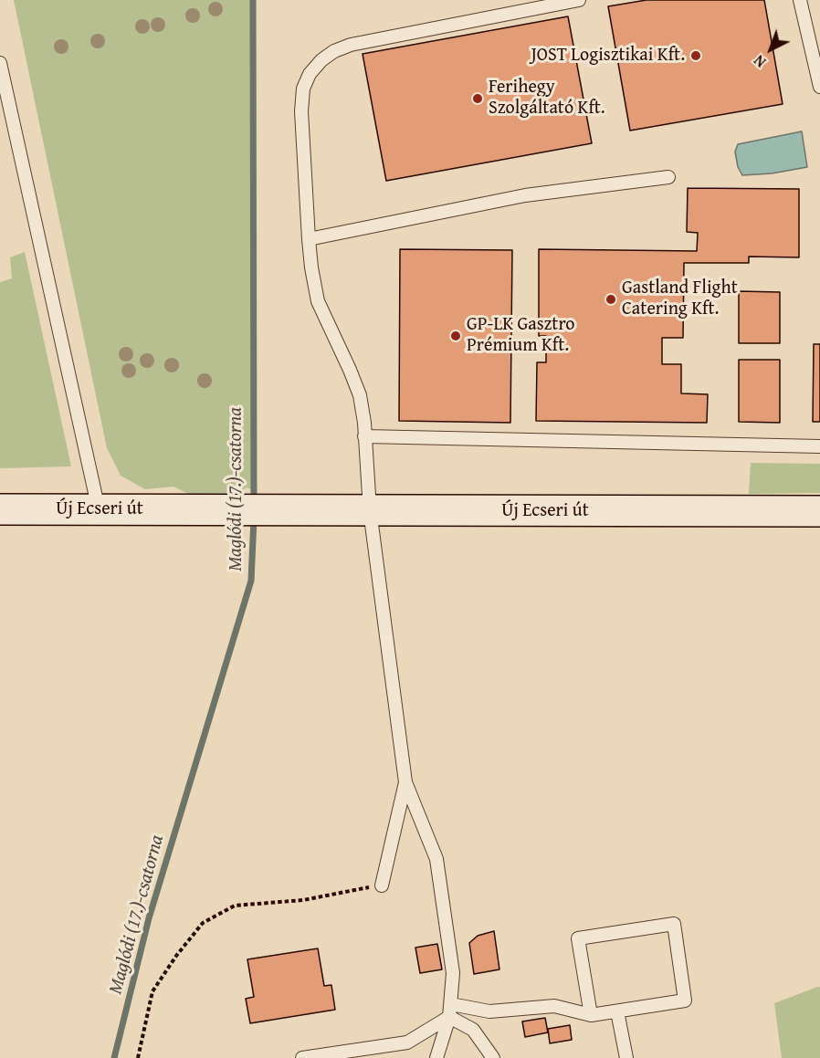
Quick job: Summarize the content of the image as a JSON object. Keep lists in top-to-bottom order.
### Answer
{
  "streets": {
    "main road": ["Új Ecseri út"]
  },
  "water": ["Maglódi (17.)-csatorna"],
  "places": [
    "JOST Logisztikai Kft.",
    "Ferihegy Szolgáltató Kft.",
    "Gastland Flight Catering Kft.",
    "GP-LK Gasztro Prémium Kft."
  ],
  "north": "bottom left"
}
